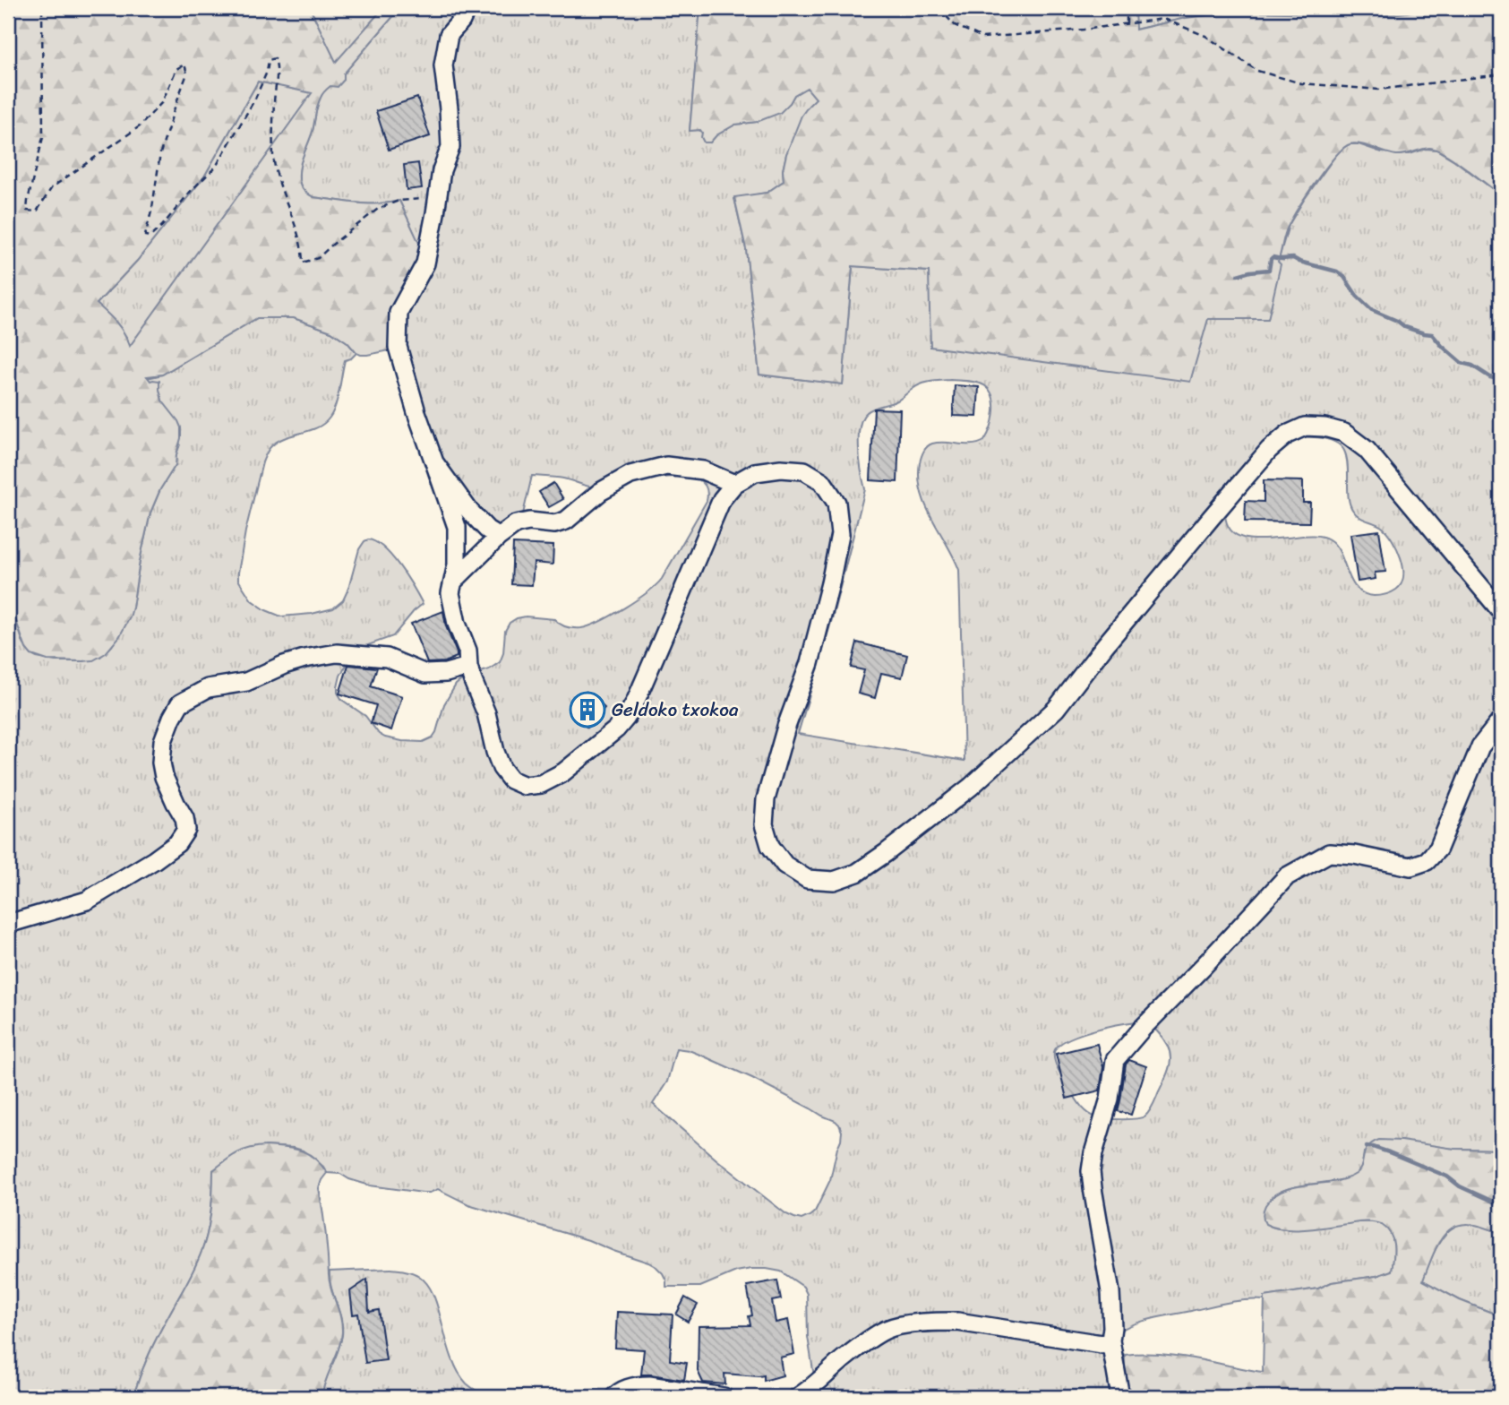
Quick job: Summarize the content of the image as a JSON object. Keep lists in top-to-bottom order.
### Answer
{
  "places": {
    "building": ["Geldoko txokoa"]
  }
}
